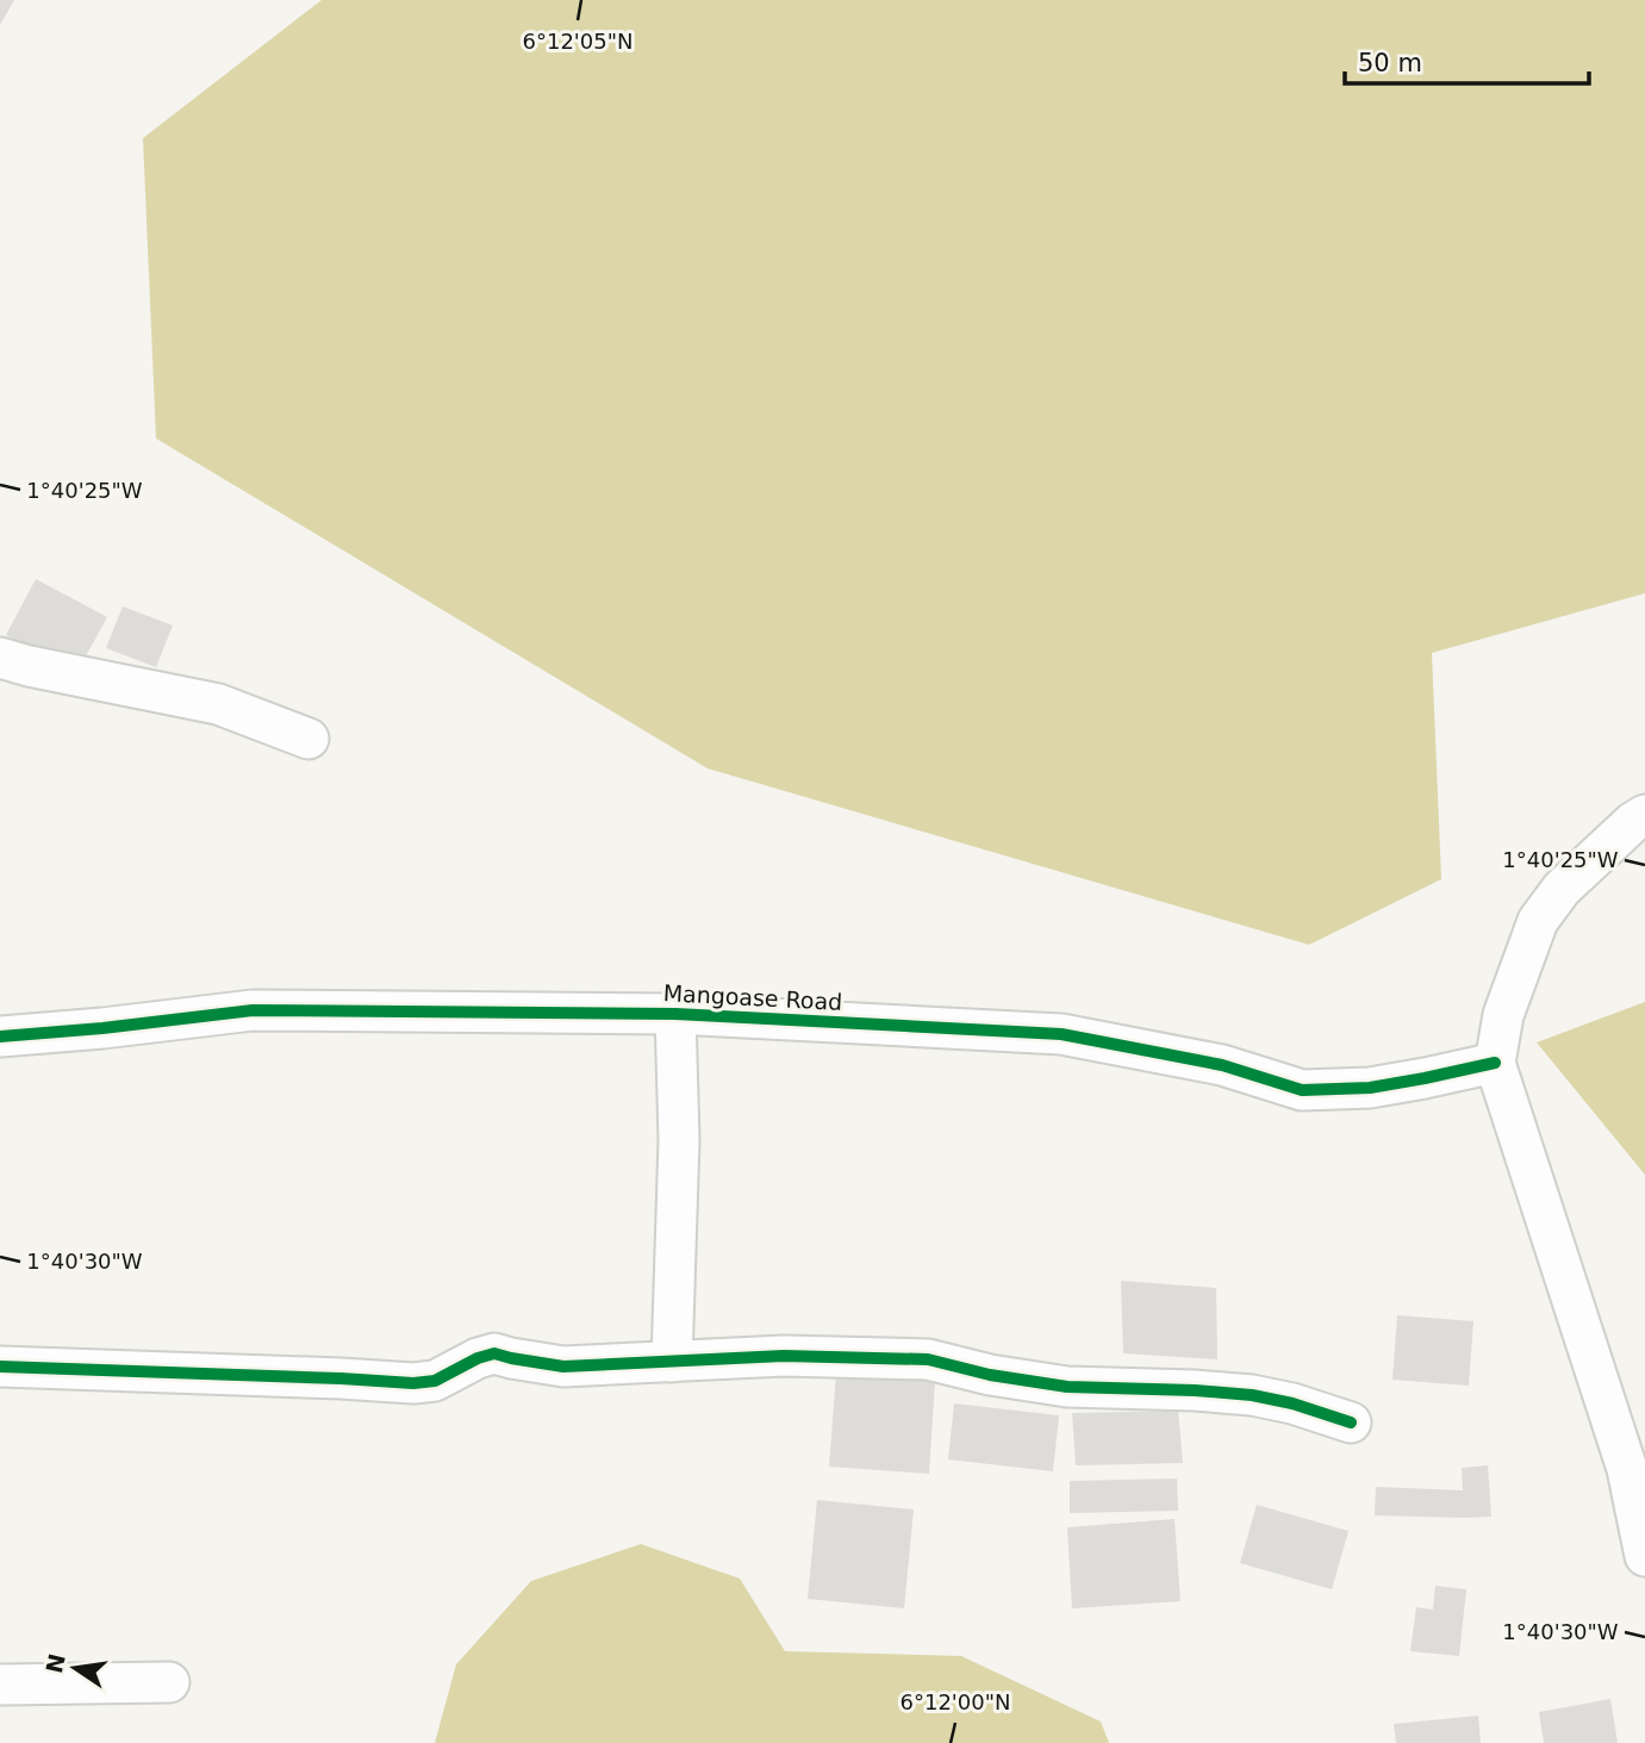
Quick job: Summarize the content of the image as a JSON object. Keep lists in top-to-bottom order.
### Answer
{
  "streets": {
    "street": ["Mangoase Road"]
  },
  "scale_bar": "50 m",
  "north": "left",
  "coordinates": [
    "6°12'05\"N",
    "1°40'25\"W",
    "1°40'30\"W",
    "6°12'00\"N"
  ]
}
